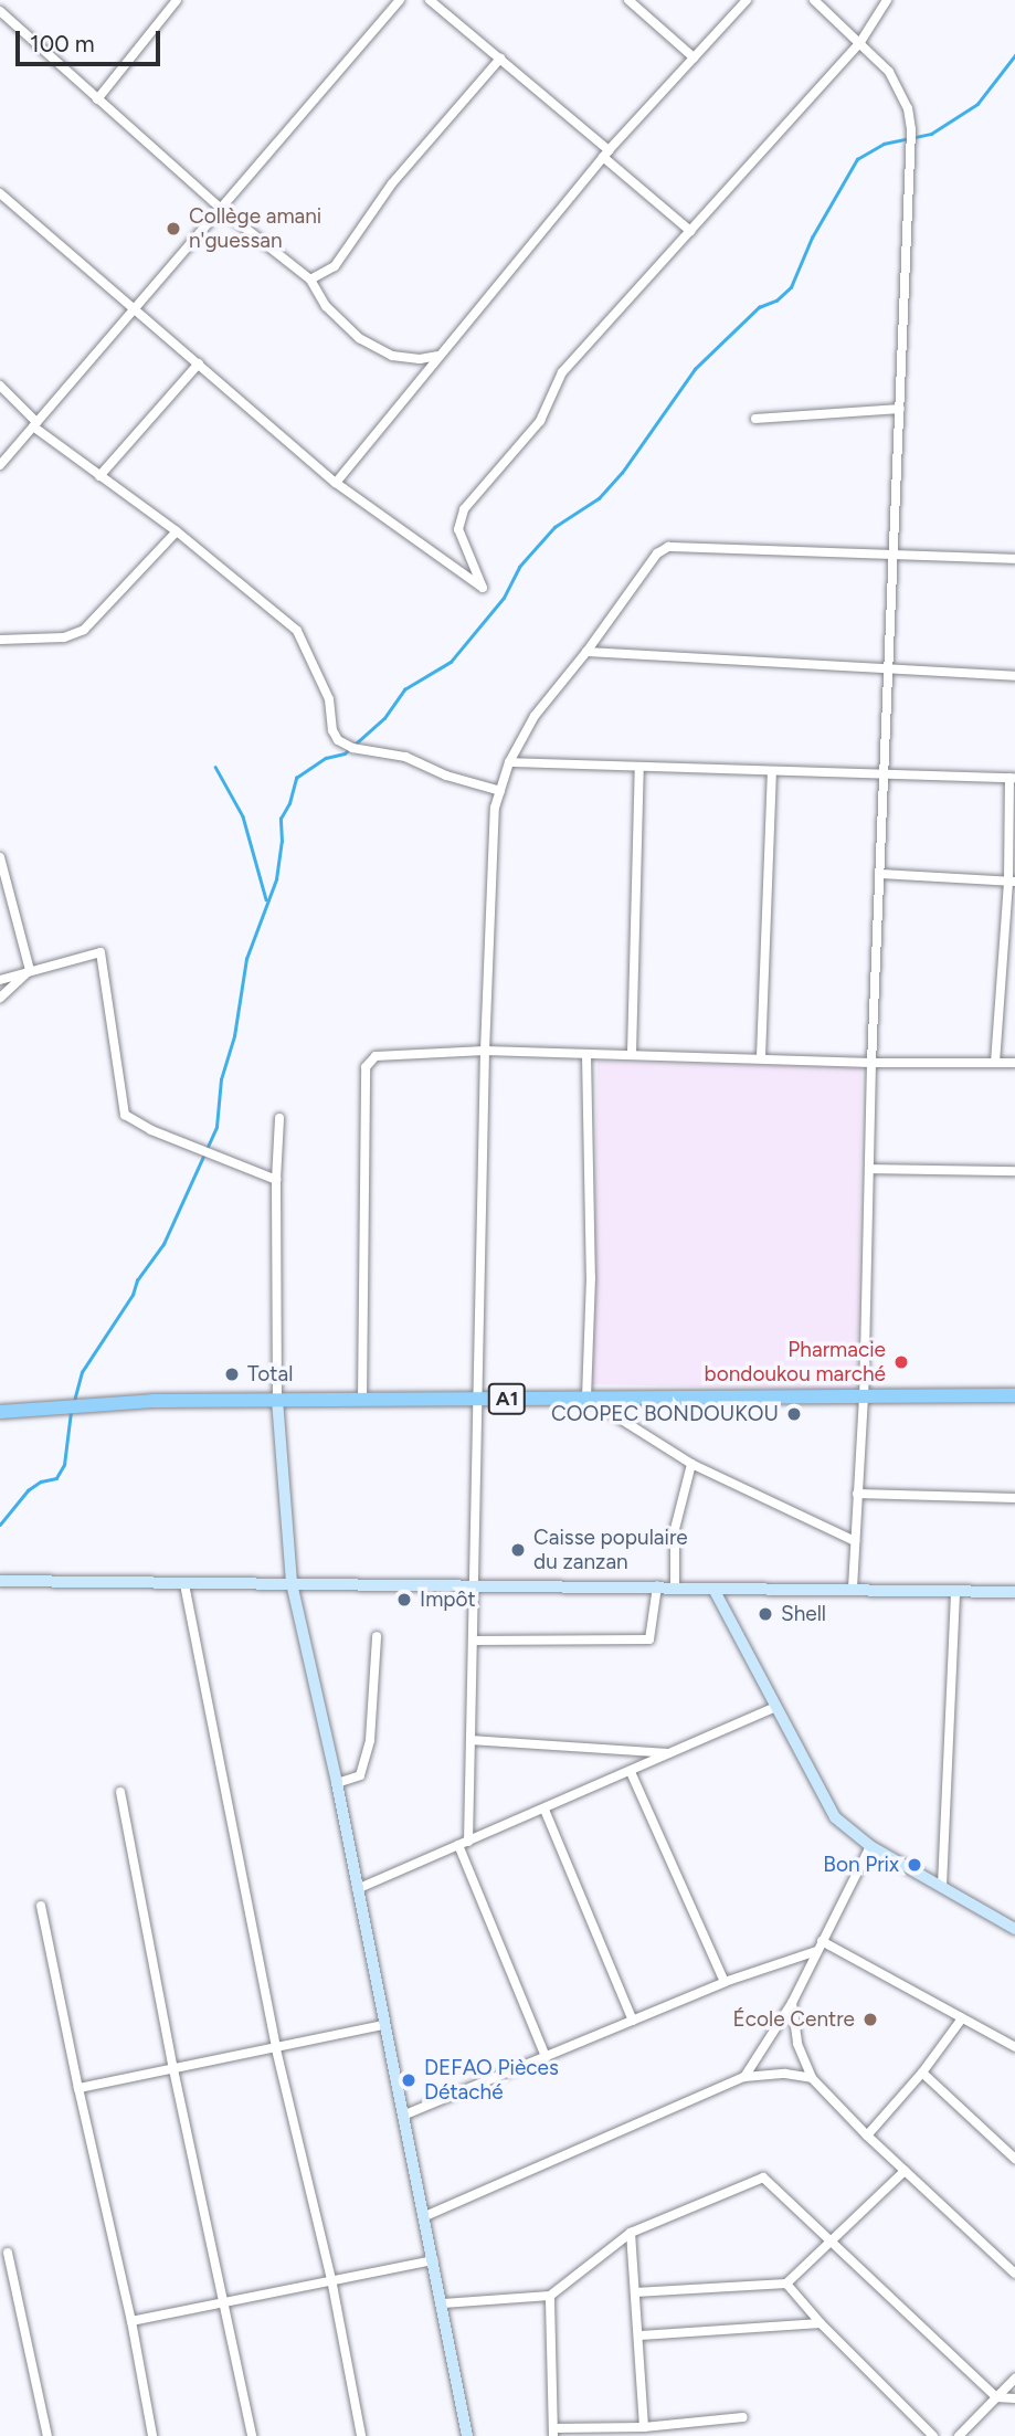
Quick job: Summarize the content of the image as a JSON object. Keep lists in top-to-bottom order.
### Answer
{
  "streets": {
    "main road": ["A1"]
  },
  "places": [
    "Collège amani n'guessan",
    "Pharmacie bondoukou marché",
    "Total",
    "COOPEC BONDOUKOU",
    "Caisse populaire du zanzan",
    "Impôt",
    "Shell",
    "Bon Prix",
    "École Centre",
    "DEFAO Pièces Détaché"
  ],
  "scale_bar": "100 m"
}
